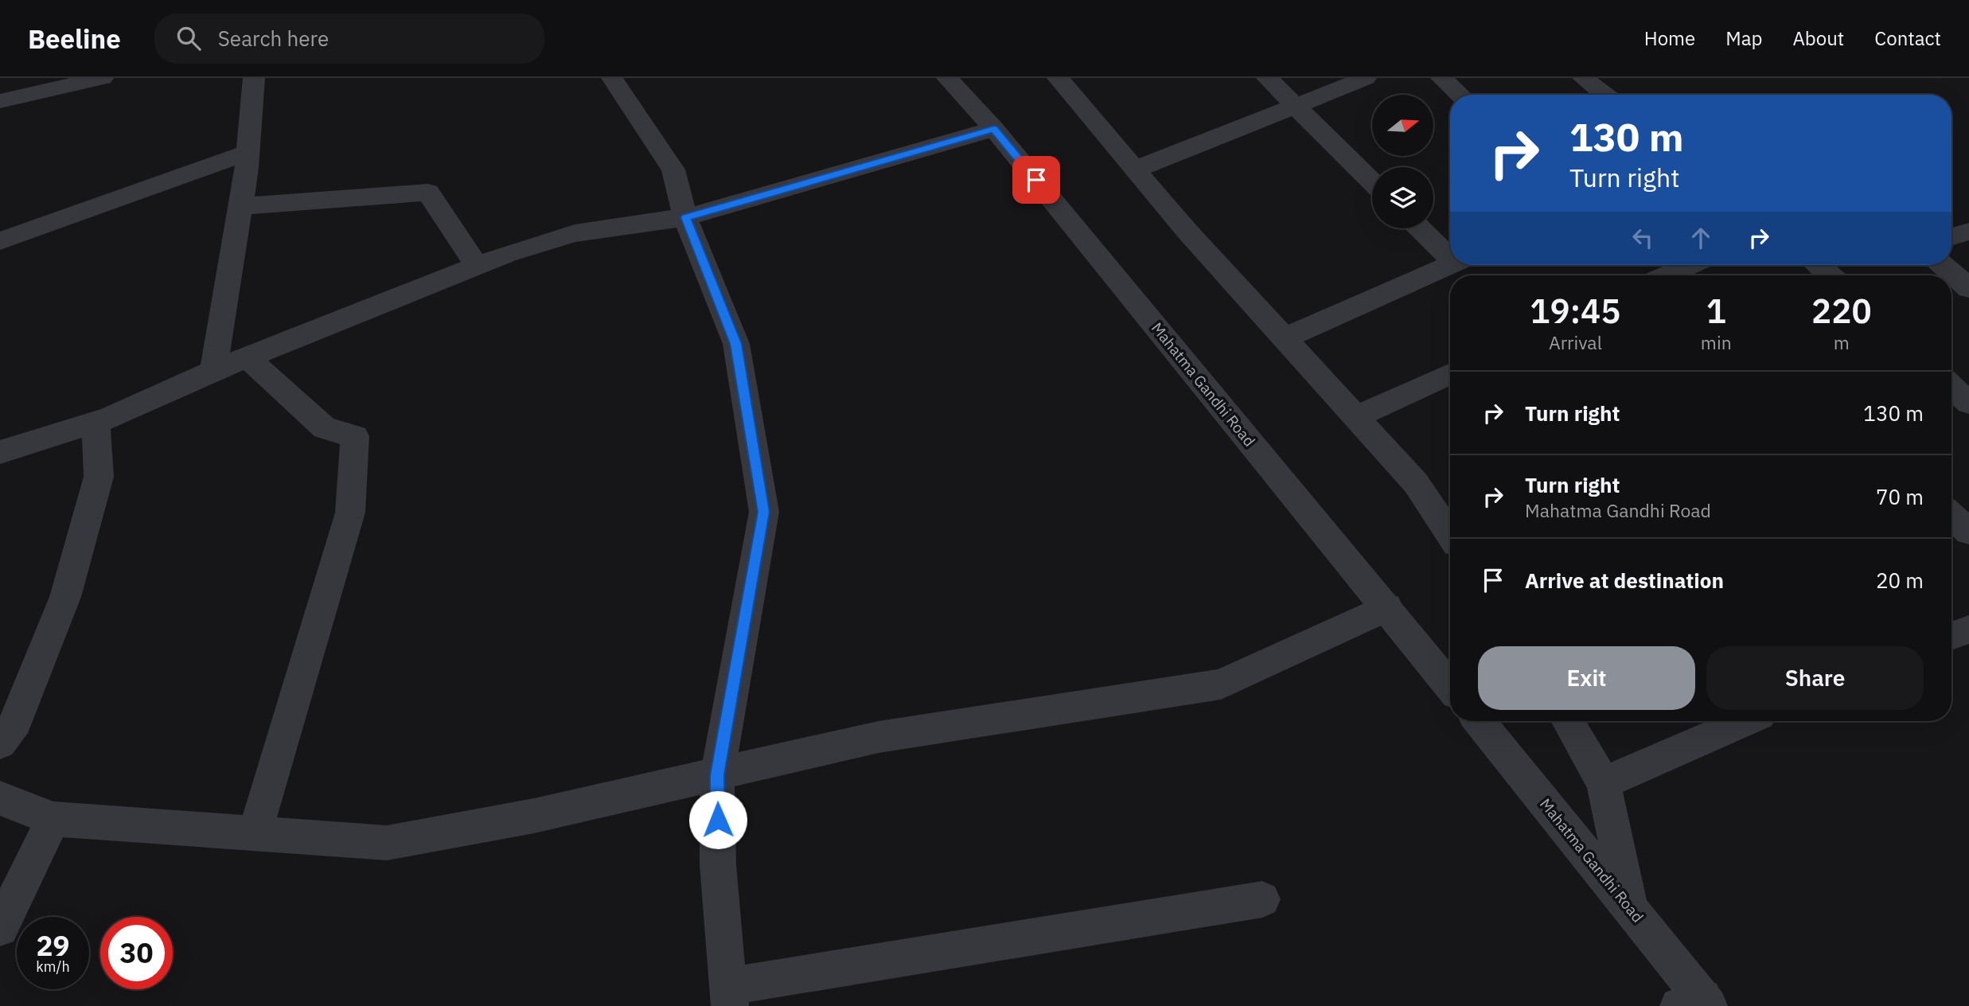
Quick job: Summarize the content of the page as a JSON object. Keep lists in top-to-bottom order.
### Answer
{
  "streets": {
    "street": ["Mahatma Gandhi Road"]
  },
  "north": "right",
  "page": {
    "header": "Beeline",
    "search": "Search here",
    "nav": [
      "Home",
      "Map",
      "About",
      "Contact"
    ],
    "turn": ["130 m", "Turn right"],
    "eta": [
      "19:45",
      "Arrival",
      "1",
      "min",
      "220",
      "m"
    ],
    "list": [
      {
        "name": "Turn right",
        "value": "130 m"
      },
      {
        "name": "Turn right",
        "note": "Mahatma Gandhi Road",
        "value": "70 m"
      },
      {
        "name": "Arrive at destination",
        "value": "20 m"
      }
    ],
    "buttons": ["Exit", "Share"],
    "speed": "29 km/h",
    "limit": "30"
  }
}
